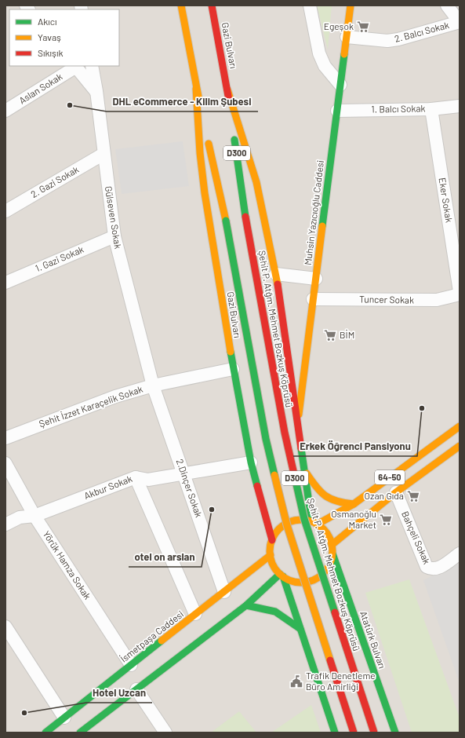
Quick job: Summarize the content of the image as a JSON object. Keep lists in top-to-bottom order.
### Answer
{
  "streets": {
    "main road": [
      "Gazi Bulvarı",
      "D300",
      "Muhsin Yazıcıoğlu Caddesi",
      "Şehit P. Atğm. Mehmet Bozkuş Köprüsü",
      "64-50",
      "İsmetpaşa Caddesi",
      "Atatürk Bulvarı"
    ],
    "street": [
      "2. Balcı Sokak",
      "Aslan Sokak",
      "1. Balcı Sokak",
      "2. Gazi Sokak",
      "Eker Sokak",
      "Gülseven Sokak",
      "1. Gazi Sokak",
      "Tuncer Sokak",
      "Şehit İzzet Karaçelik Sokak",
      "Akbur Sokak",
      "2.Dinçer Sokak",
      "Bahçeli Sokak",
      "Yörük Hamza Sokak"
    ]
  },
  "crossings": [
    ["2. Balcı Sokak", "Muhsin Yazıcıoğlu Caddesi"],
    ["Gazi Bulvarı", "Muhsin Yazıcıoğlu Caddesi"],
    ["Gazi Bulvarı", "Şehit P. Atğm. Mehmet Bozkuş Köprüsü"],
    ["Gazi Bulvarı", "Şehit İzzet Karaçelik Sokak"],
    ["Gazi Bulvarı", "64-50"],
    ["Gazi Bulvarı", "Akbur Sokak"],
    ["Gazi Bulvarı", "İsmetpaşa Caddesi"],
    ["Gazi Bulvarı", "Atatürk Bulvarı"],
    ["1. Balcı Sokak", "Eker Sokak"],
    ["1. Balcı Sokak", "Muhsin Yazıcıoğlu Caddesi"],
    ["2. Gazi Sokak", "Gülseven Sokak"],
    ["Muhsin Yazıcıoğlu Caddesi", "Tuncer Sokak"],
    ["Gülseven Sokak", "1. Gazi Sokak"],
    ["Gülseven Sokak", "Şehit İzzet Karaçelik Sokak"],
    ["Gülseven Sokak", "2.Dinçer Sokak"],
    ["Şehit İzzet Karaçelik Sokak", "2.Dinçer Sokak"],
    ["64-50", "Bahçeli Sokak"],
    ["64-50", "İsmetpaşa Caddesi"],
    ["64-50", "Atatürk Bulvarı"],
    ["Akbur Sokak", "2.Dinçer Sokak"],
    ["Akbur Sokak", "Yörük Hamza Sokak"],
    ["2.Dinçer Sokak", "İsmetpaşa Caddesi"],
    ["Yörük Hamza Sokak", "İsmetpaşa Caddesi"],
    ["İsmetpaşa Caddesi", "Atatürk Bulvarı"]
  ],
  "places": {
    "supermarket": [
      "Egeşok",
      "BİM",
      "Ozan Gıda",
      "Osmanoğlu Market"
    ],
    "other": [
      "DHL eCommerce - Kilim Şubesi",
      "Erkek Öğrenci Pansiyonu",
      "otel on arslan",
      "Hotel Uzcan"
    ],
    "public building": ["Trafik Denetleme Büro Amirliği"]
  },
  "legend": ["Akıcı", "Yavaş", "Sıkışık"]
}
